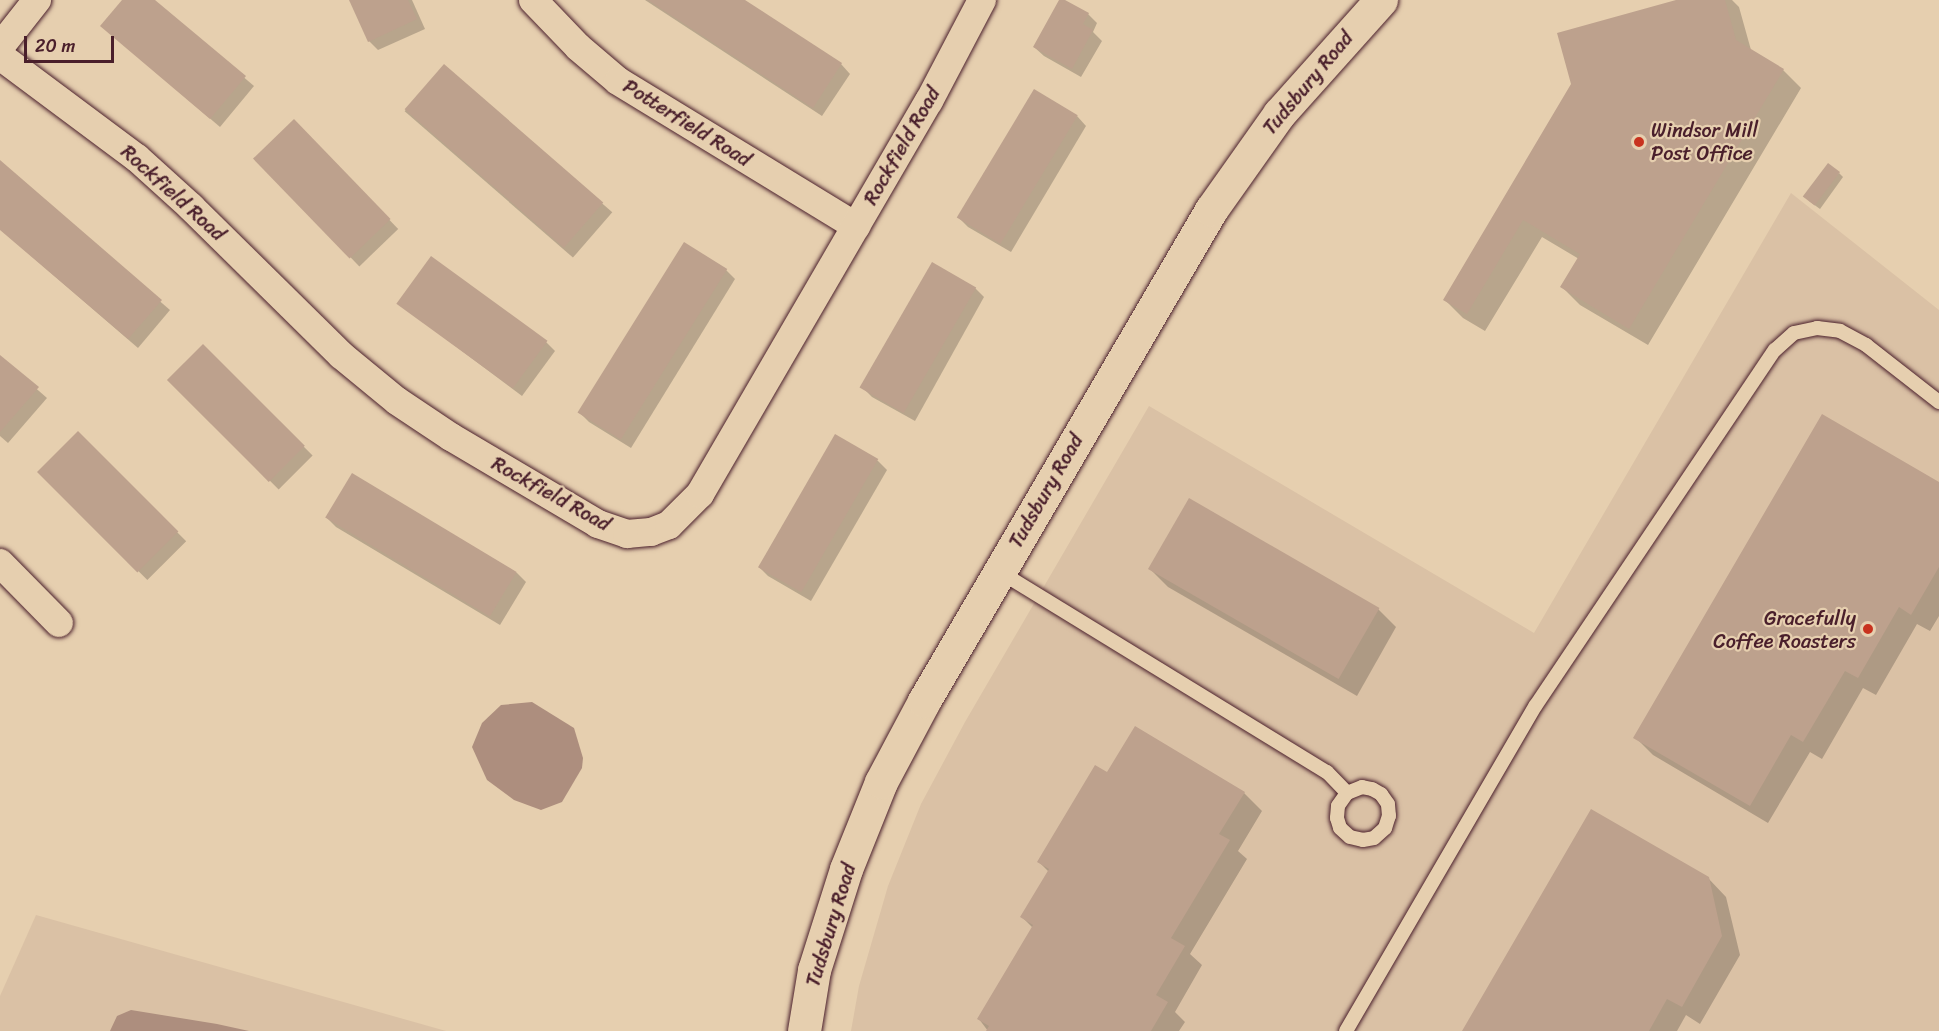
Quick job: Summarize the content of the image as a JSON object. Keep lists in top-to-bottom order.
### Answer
{
  "streets": {
    "street": ["Tudsbury Road", "Potterfield Road", "Rockfield Road"]
  },
  "crossings": [
    ["Potterfield Road", "Rockfield Road"]
  ],
  "places": ["Windsor Mill Post Office", "Gracefully Coffee Roasters"],
  "scale_bar": "20 m"
}
